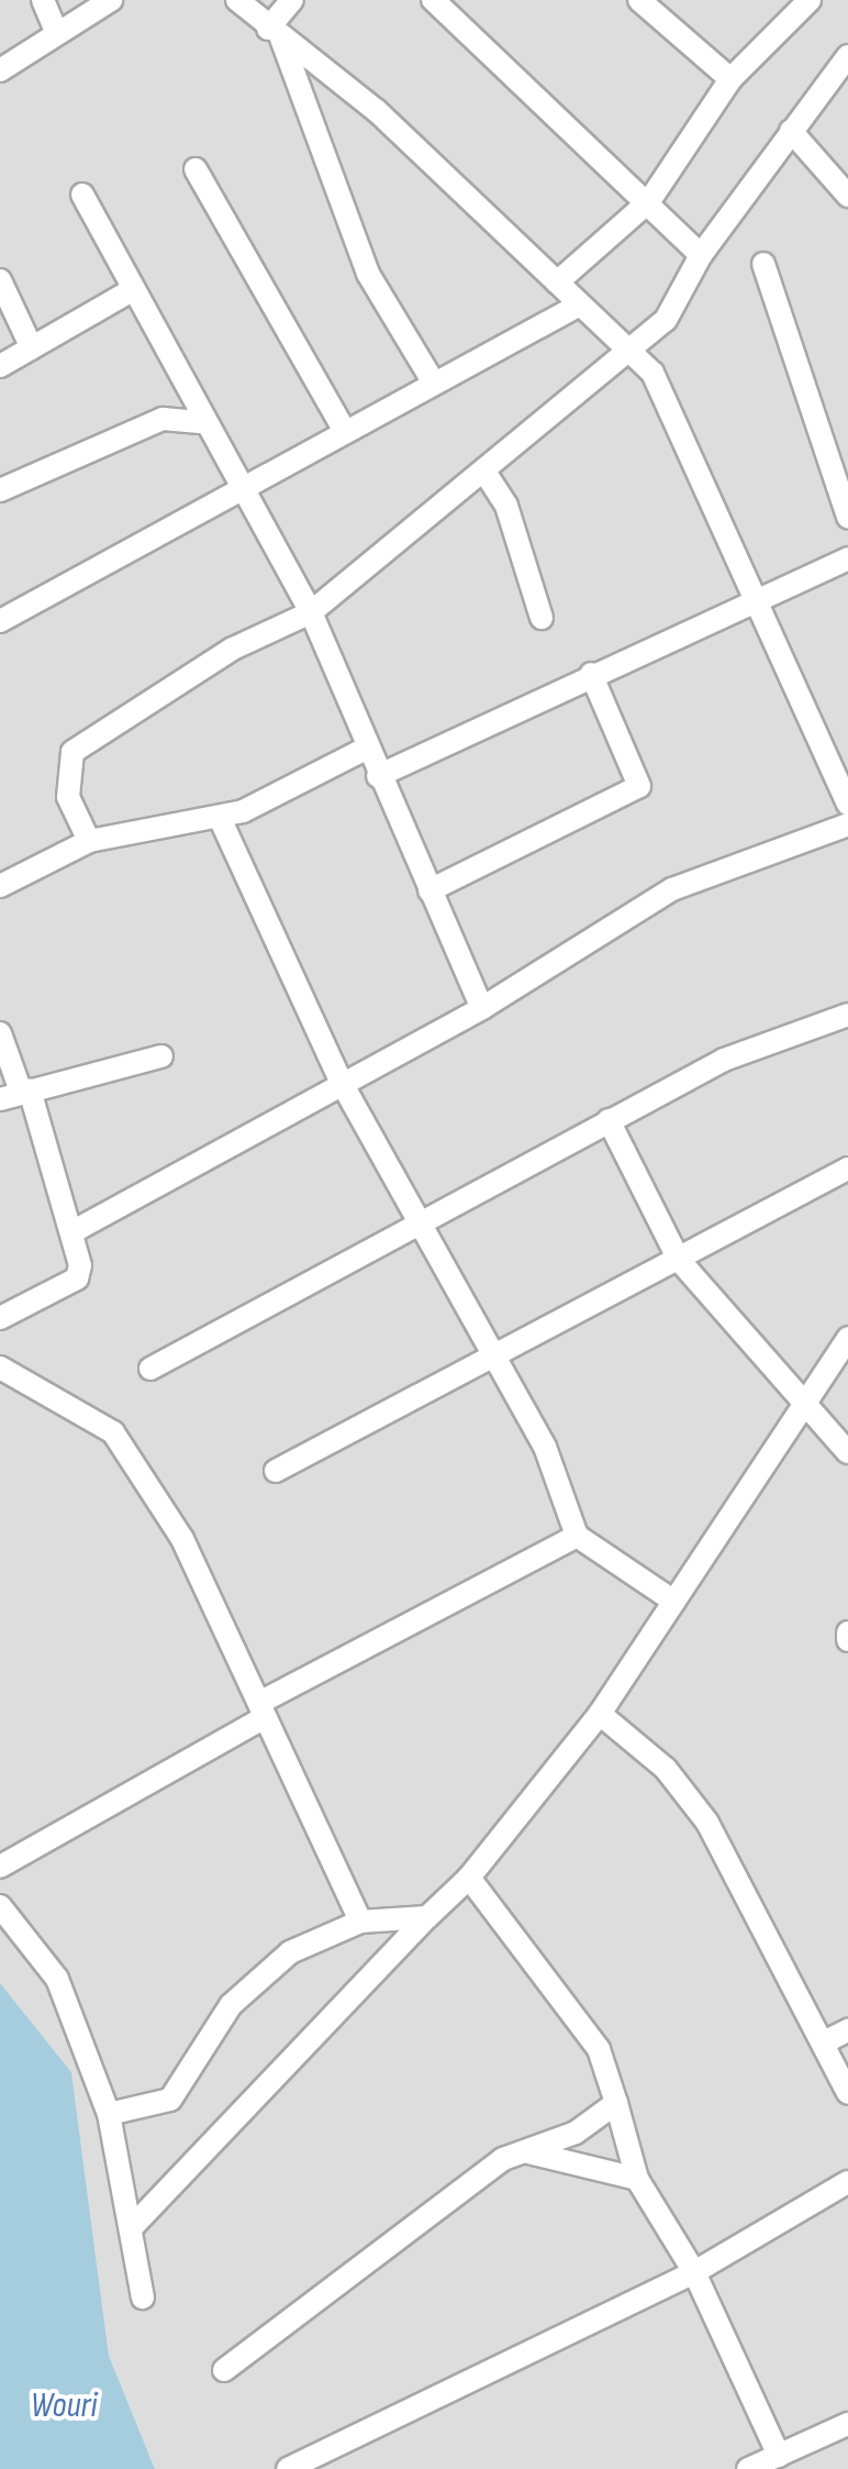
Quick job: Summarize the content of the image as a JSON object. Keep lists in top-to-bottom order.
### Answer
{
  "water": ["Wouri"]
}
